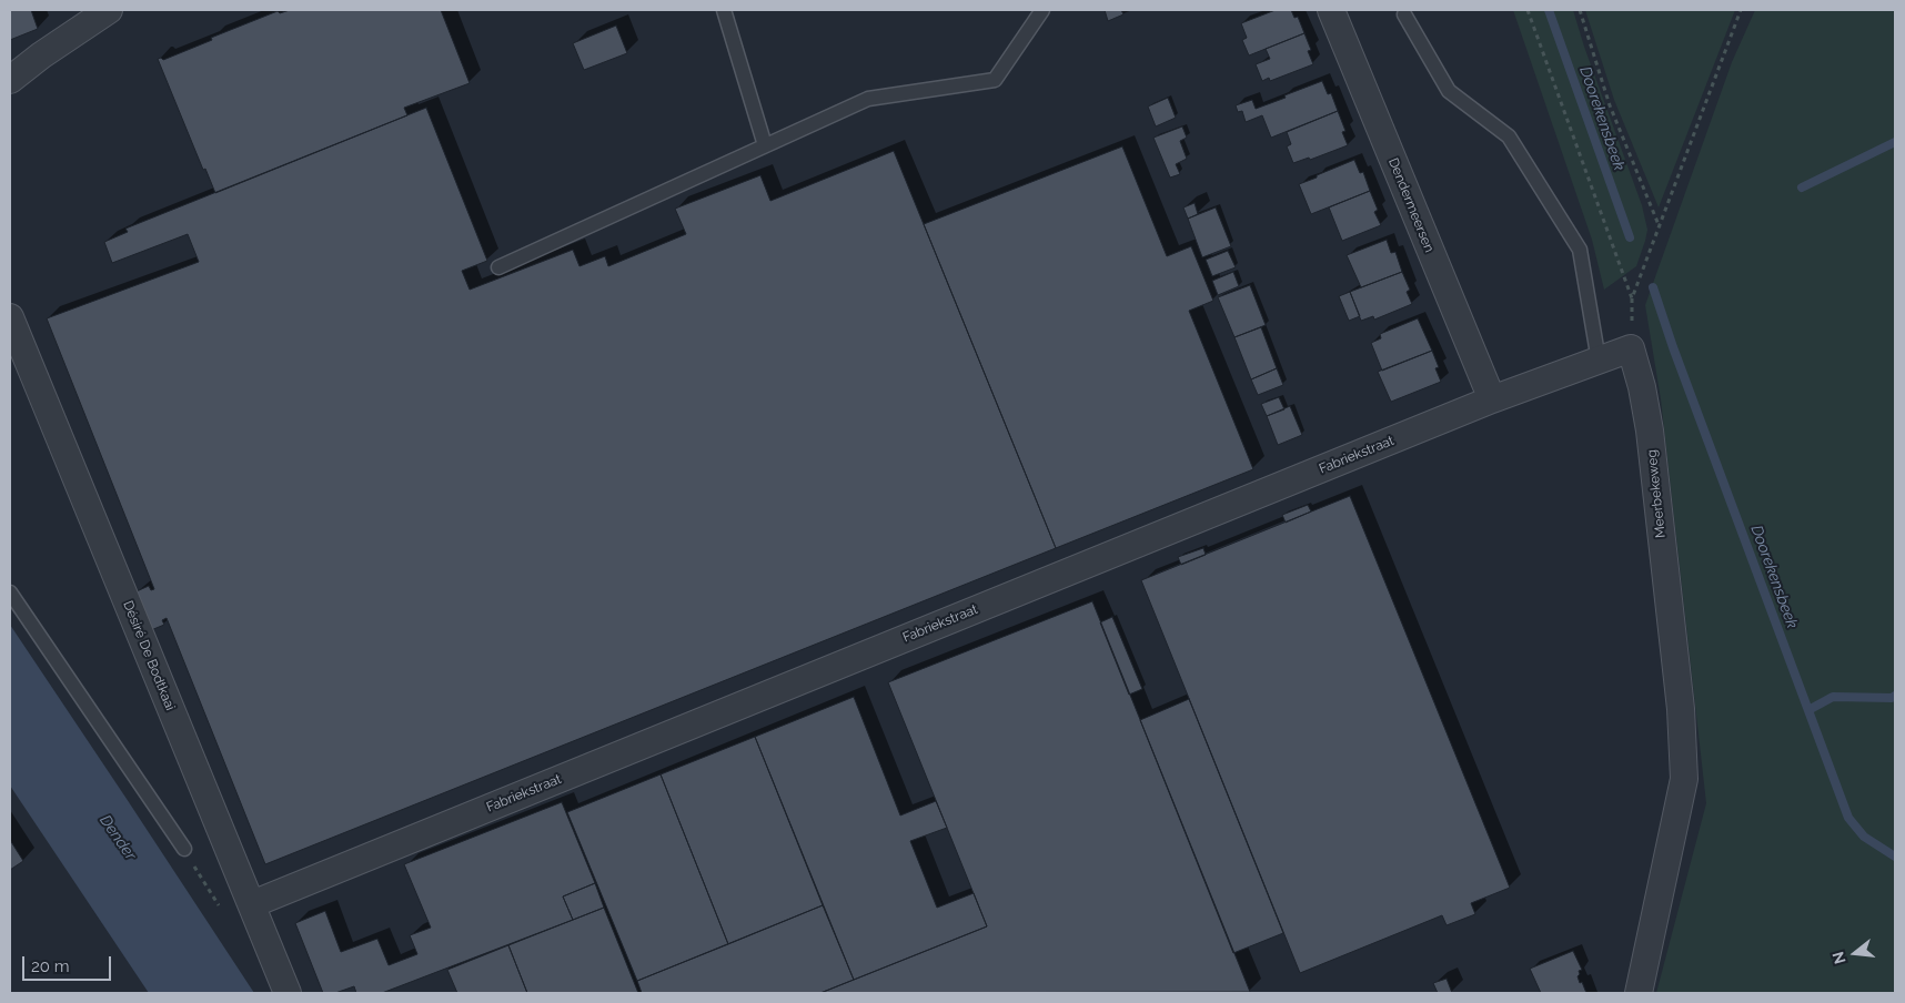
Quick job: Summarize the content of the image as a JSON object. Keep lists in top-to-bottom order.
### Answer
{
  "streets": {
    "street": [
      "Dendermeersen",
      "Fabriekstraat",
      "Meerbekeweg",
      "Désiré De Bodtkaai"
    ]
  },
  "crossings": [
    ["Dendermeersen", "Fabriekstraat"],
    ["Fabriekstraat", "Meerbekeweg"],
    ["Fabriekstraat", "Désiré De Bodtkaai"]
  ],
  "water": ["Doorekensbeek", "Dender"],
  "scale_bar": "20 m",
  "north": "left"
}
